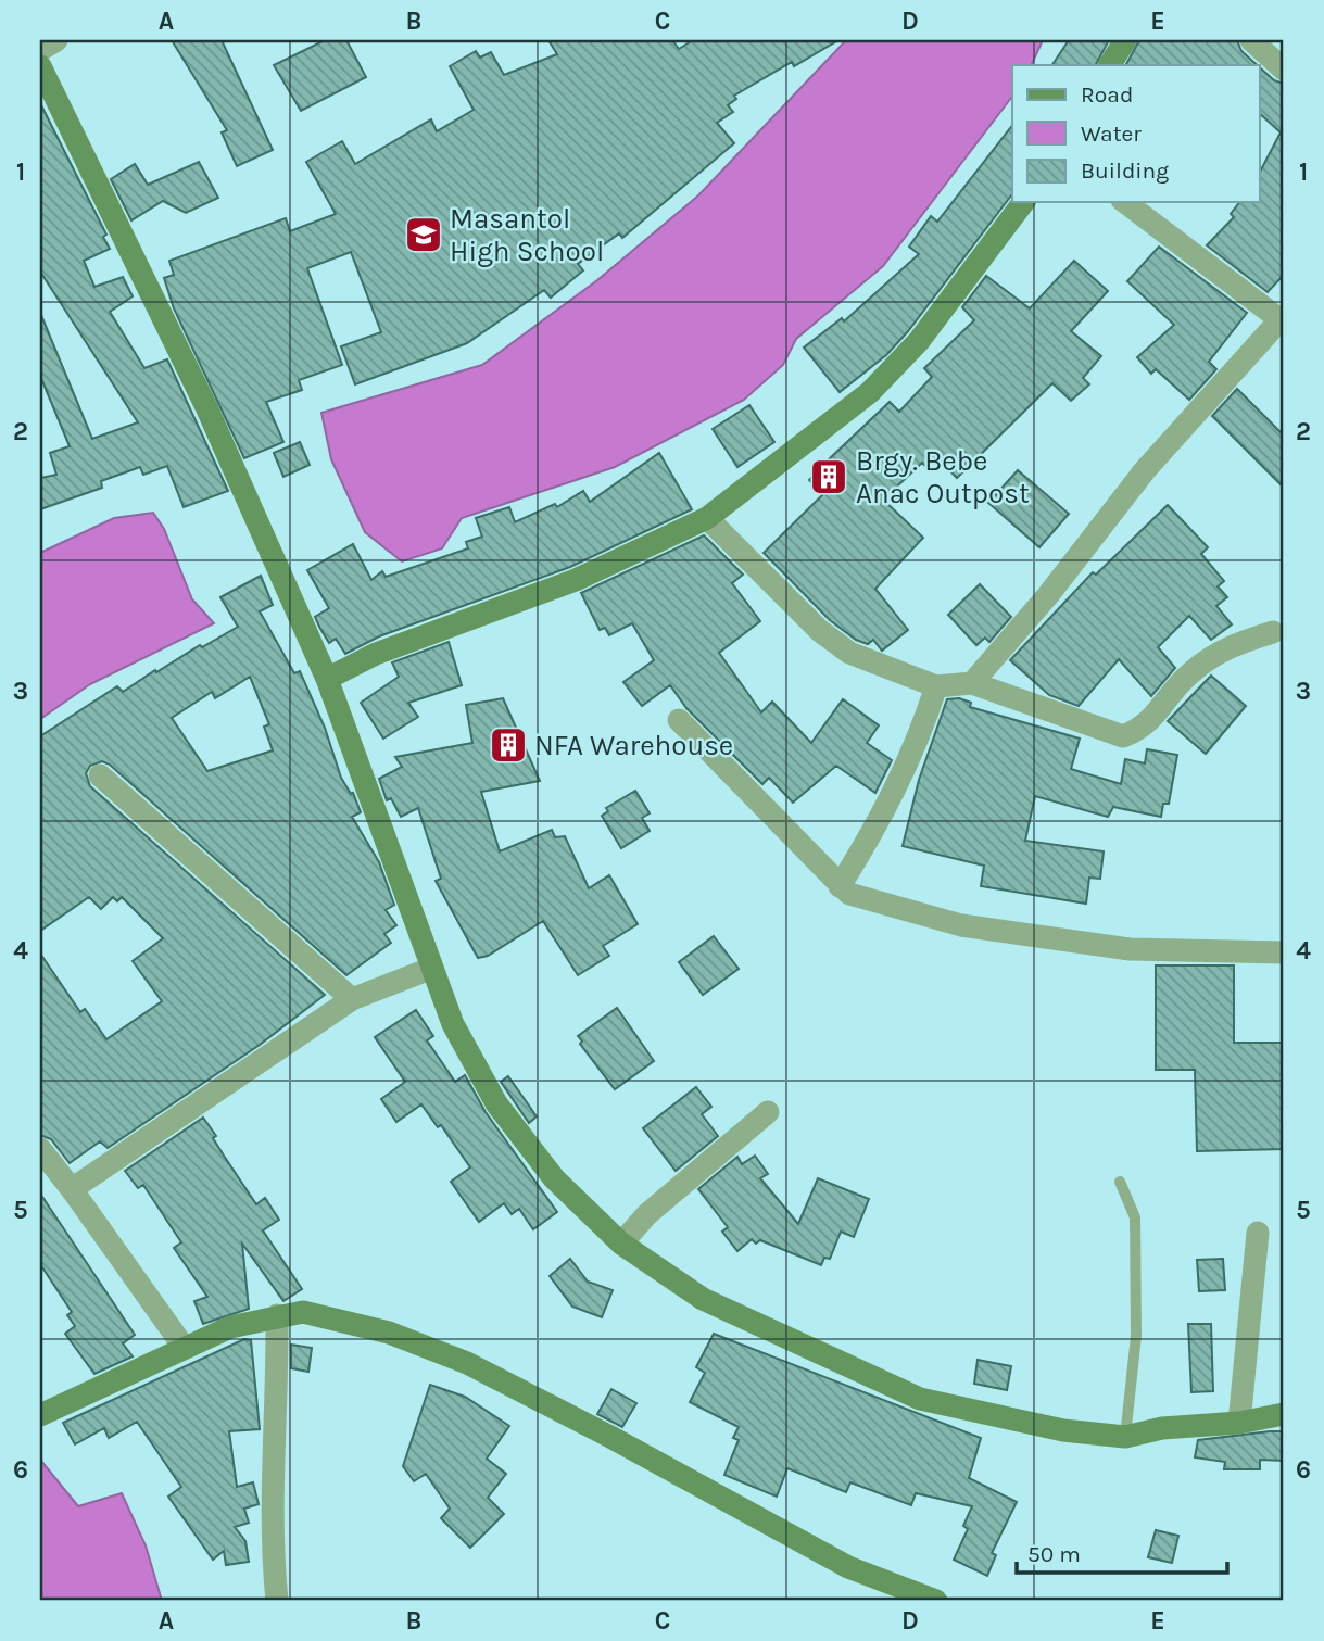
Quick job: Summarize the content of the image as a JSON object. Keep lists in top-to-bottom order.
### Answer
{
  "places": {
    "school or university": ["Masantol High School"],
    "building": ["Brgy. Bebe Anac Outpost", "NFA Warehouse"]
  },
  "legend": ["Road", "Water", "Building"],
  "scale_bar": "50 m",
  "grid": {
    "columns": [
      "A",
      "B",
      "C",
      "D",
      "E"
    ],
    "rows": [
      "1",
      "2",
      "3",
      "4",
      "5",
      "6"
    ]
  }
}
